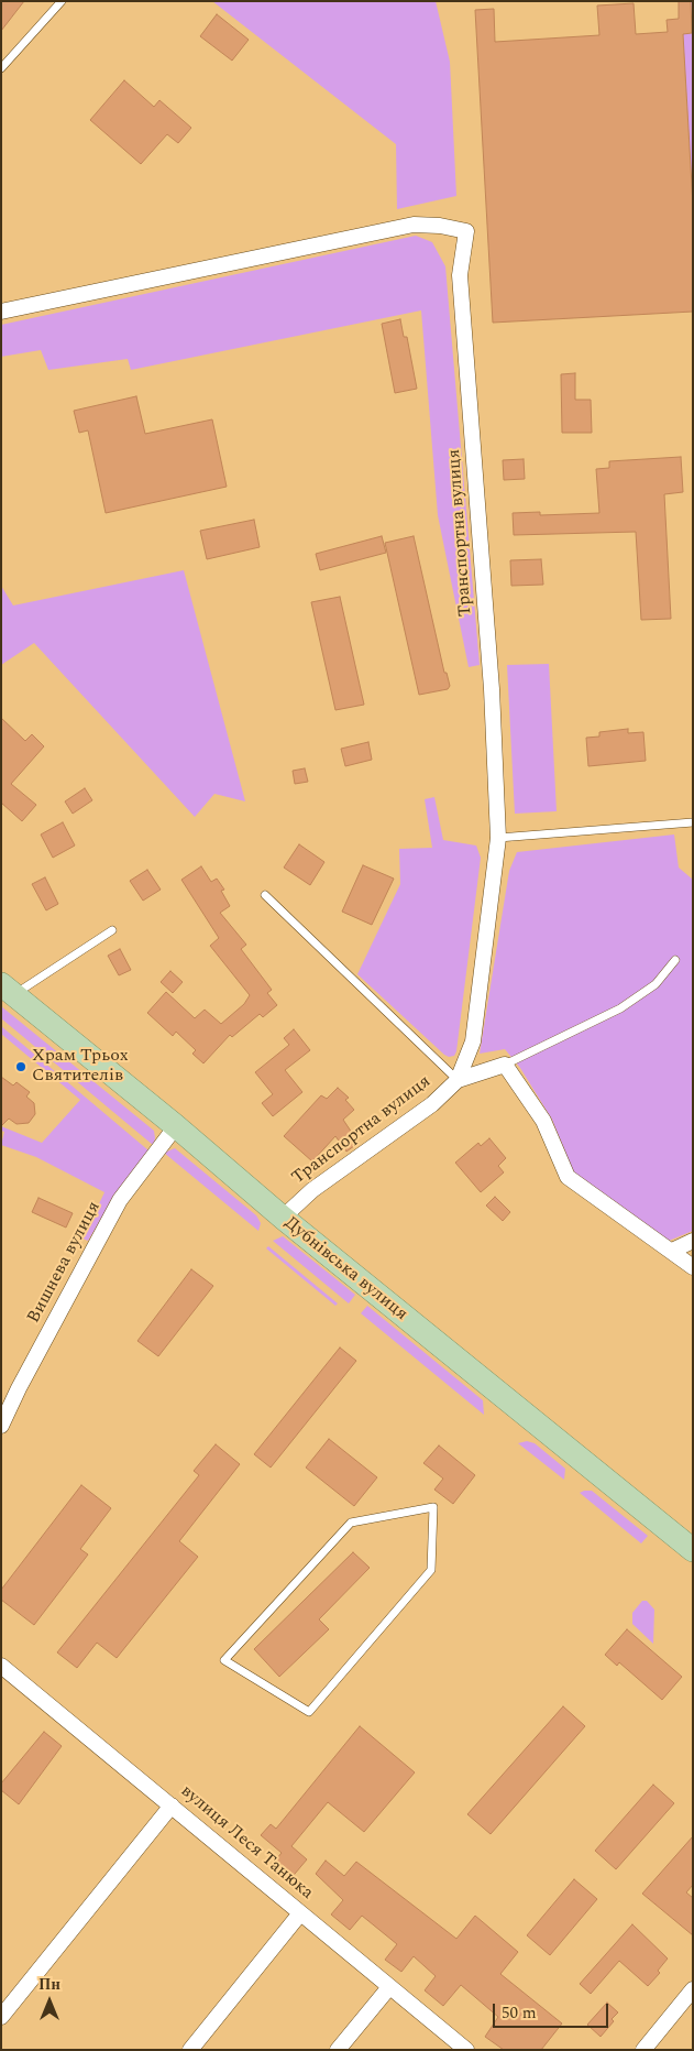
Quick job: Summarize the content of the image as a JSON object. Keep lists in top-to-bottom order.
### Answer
{
  "streets": {
    "main road": ["Дубнівська вулиця"],
    "street": ["Транспортна вулиця", "Вишнева вулиця", "вулиця Леся Танюка"]
  },
  "crossings": [
    ["Транспортна вулиця", "Дубнівська вулиця"],
    ["Вишнева вулиця", "Дубнівська вулиця"]
  ],
  "places": ["Храм Трьох Святителів"],
  "scale_bar": "50 m",
  "north": "top"
}
